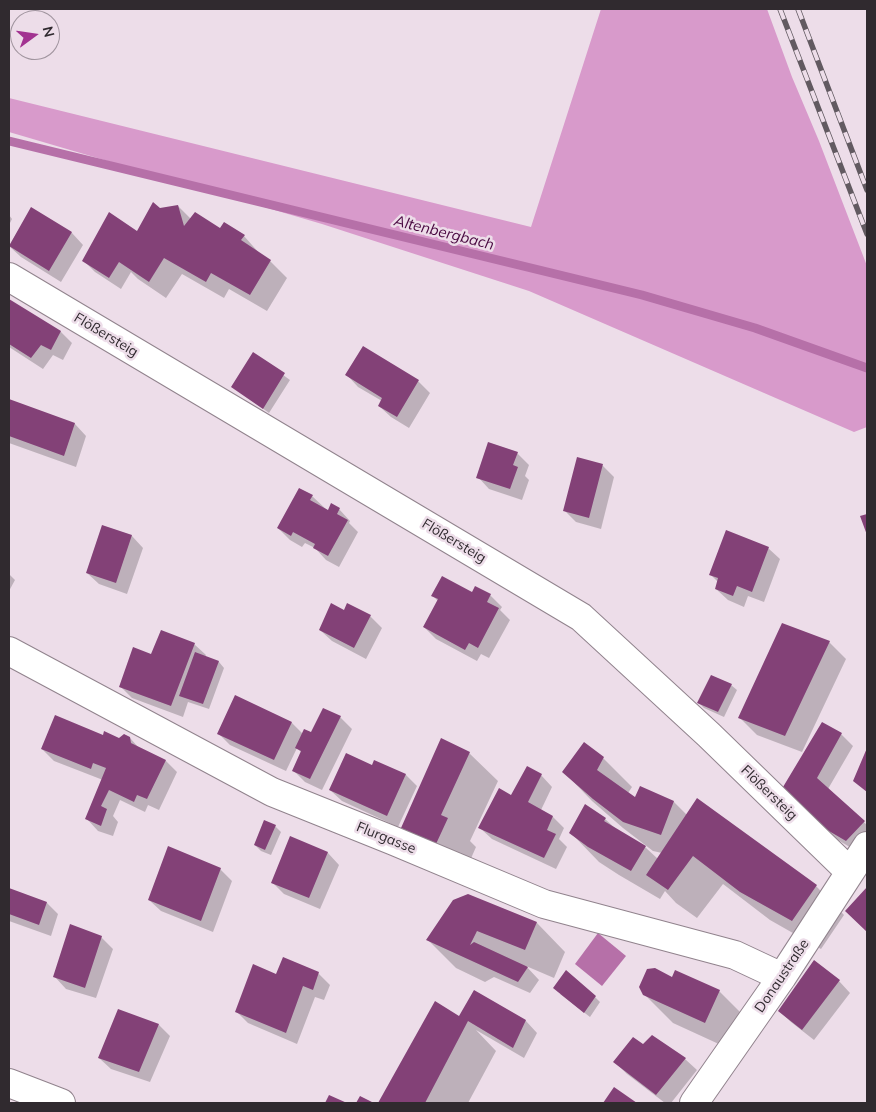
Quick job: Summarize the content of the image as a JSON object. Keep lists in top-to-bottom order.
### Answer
{
  "streets": {
    "street": ["Flößersteig", "Flurgasse", "Donaustraße"]
  },
  "crossings": [
    ["Flößersteig", "Donaustraße"],
    ["Flurgasse", "Donaustraße"]
  ],
  "water": ["Altenbergbach"],
  "north": "right"
}
